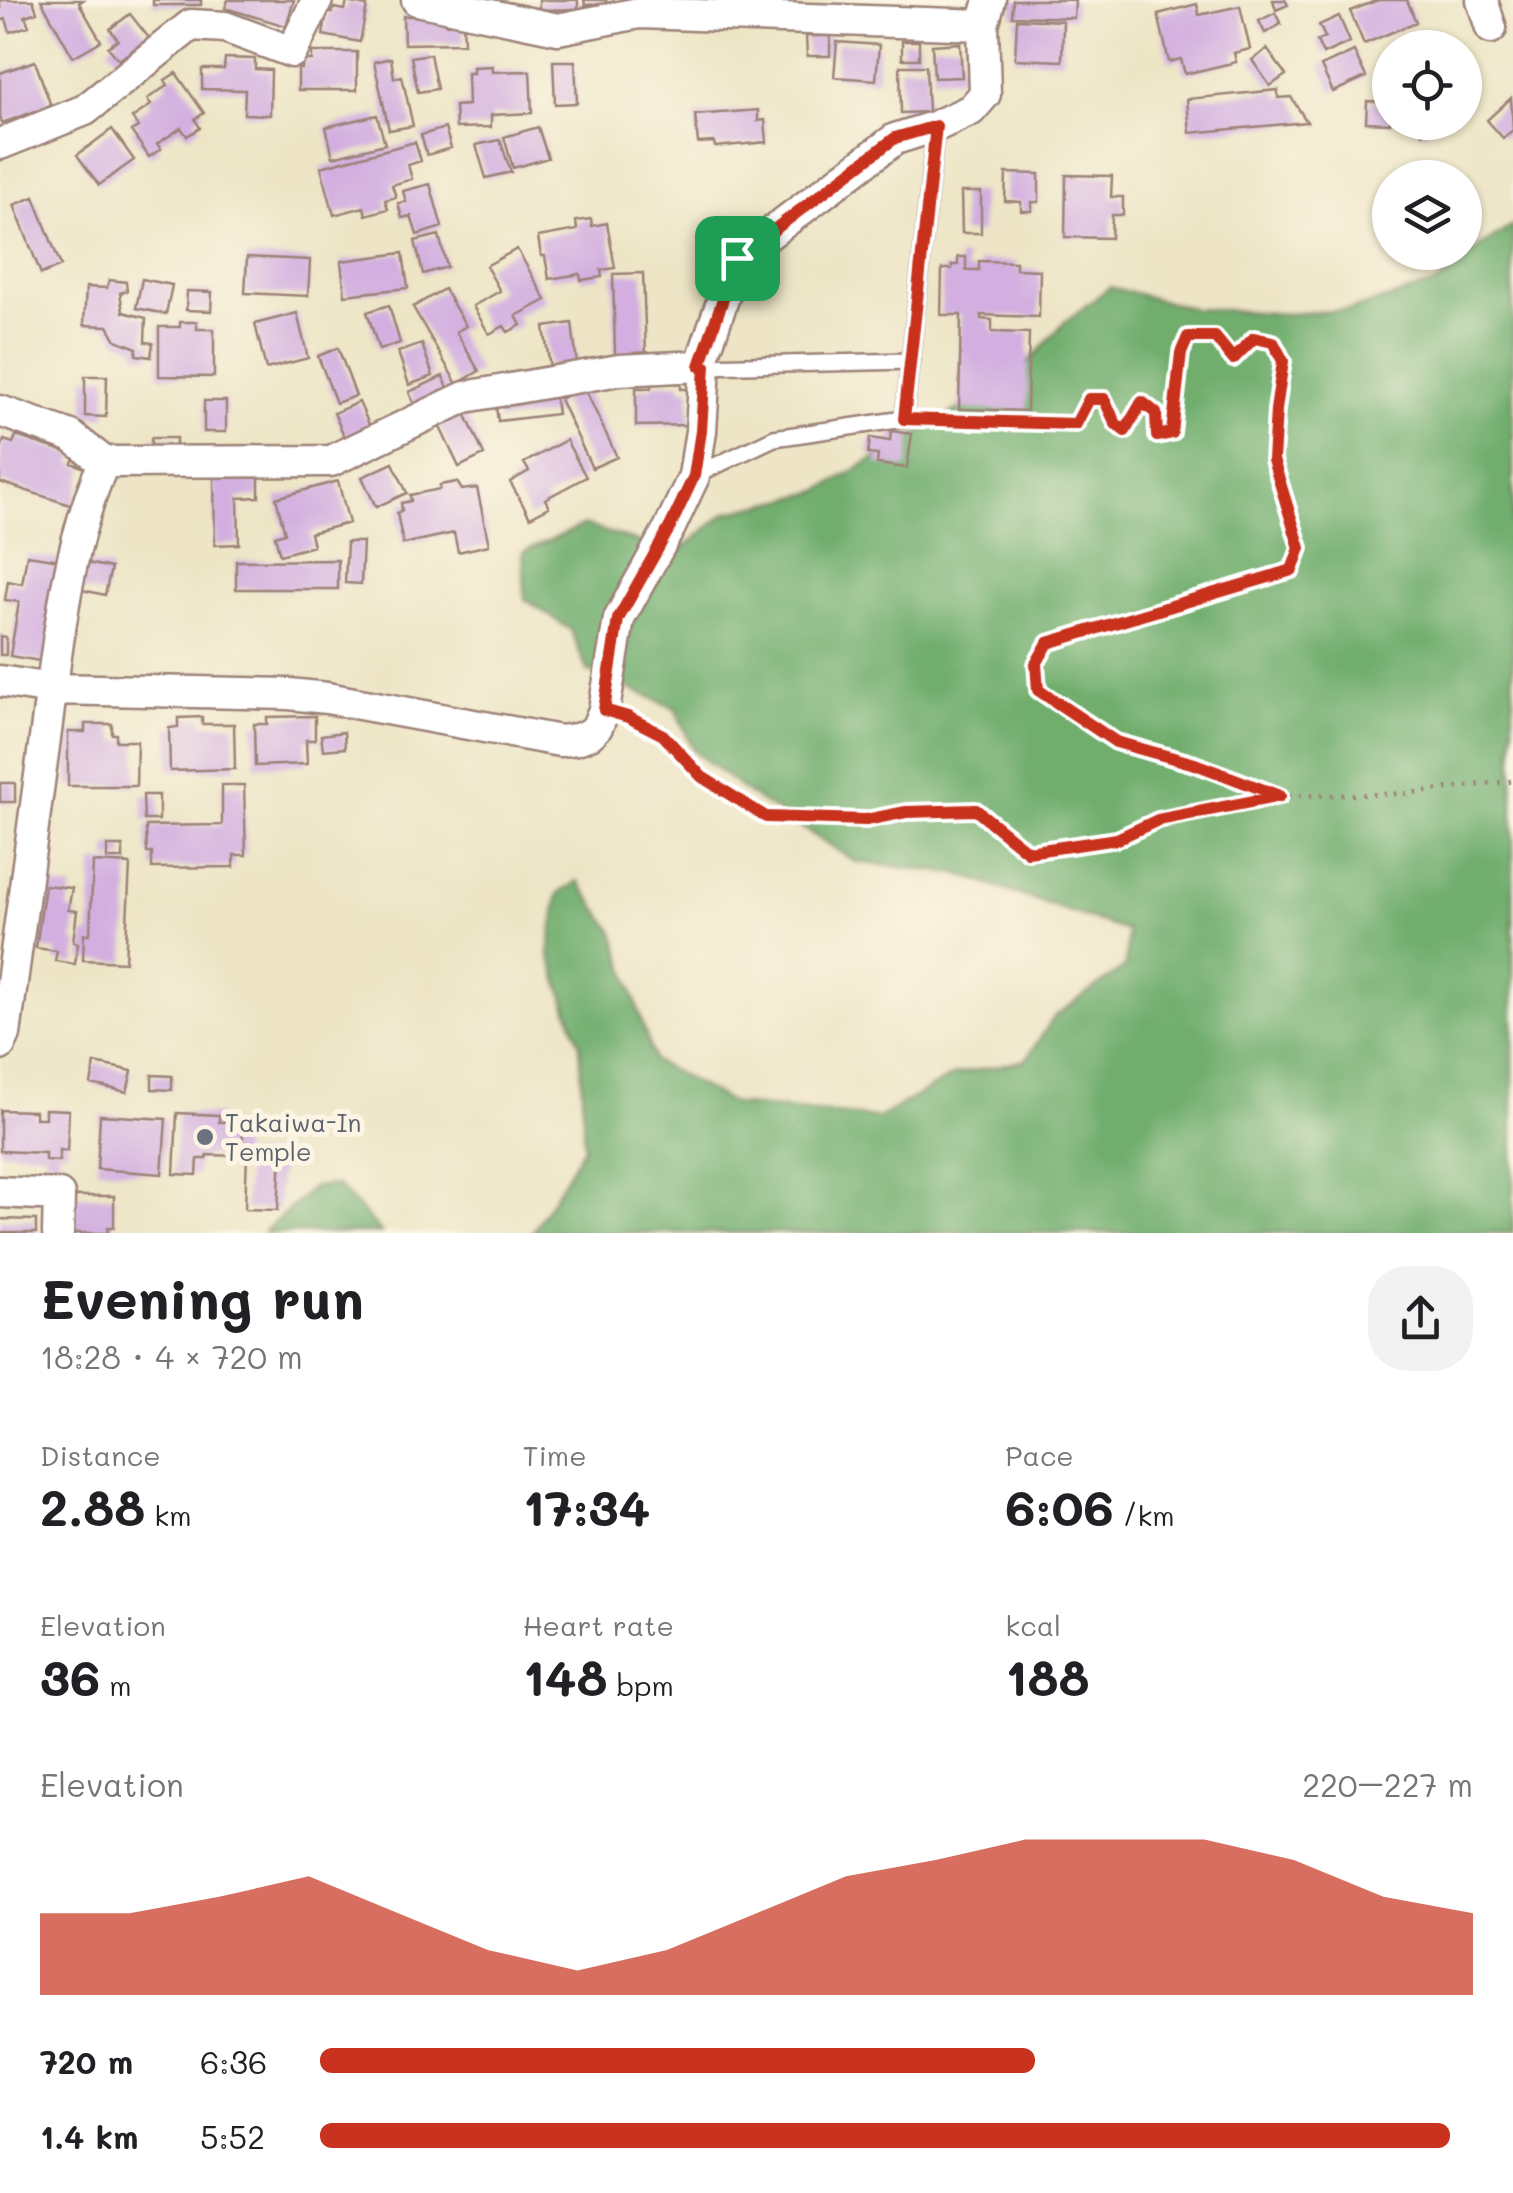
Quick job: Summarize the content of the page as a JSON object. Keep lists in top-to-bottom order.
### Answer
{
  "places": ["Takaiwa-In Temple"],
  "page": {
    "heading": ["Evening run", "18:28 · 4 × 720 m"],
    "stats": [
      ["Distance", "2.88 km"],
      ["Time", "17:34"],
      ["Pace", "6:06 /km"],
      ["Elevation", "36 m"],
      ["Heart rate", "148 bpm"],
      ["kcal", "188"]
    ],
    "chart": ["Elevation", "220–227 m"],
    "list": [
      {
        "name": "720 m",
        "note": "6:36"
      },
      {
        "name": "1.4 km",
        "note": "5:52"
      }
    ]
  }
}
